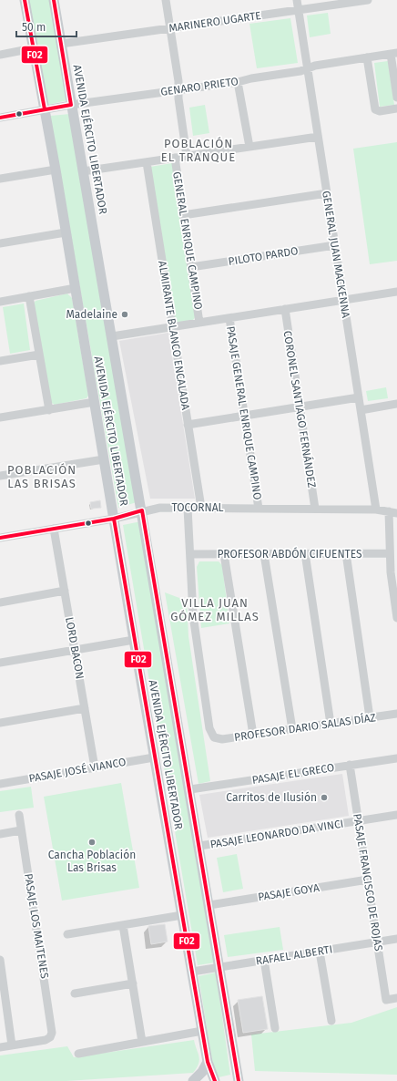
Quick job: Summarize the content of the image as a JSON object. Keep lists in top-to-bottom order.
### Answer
{
  "streets": {
    "main road": ["AVENIDA EJÉRCITO LIBERTADOR"],
    "street": [
      "MARINERO UGARTE",
      "GENARO PRIETO",
      "GENERAL ENRIQUE CAMPINO",
      "GENERAL JUAN MACKENNA",
      "PILOTO PARDO",
      "ALMIRANTE BLANCO ENCALADA",
      "CORONEL SANTIAGO FERNÁNDEZ",
      "PASAJE GENERAL ENRIQUE CAMPINO",
      "TOCORNAL",
      "PROFESOR ABDÓN CIFUENTES",
      "LORD BACON",
      "PROFESOR DARIO SALAS DÍAZ",
      "PASAJE JOSÉ VIANCO",
      "PASAJE EL GRECO",
      "PASAJE LEONARDO DA VINCI",
      "PASAJE FRANCISCO DE ROJAS",
      "PASAJE GOYA",
      "PASAJE LOS MAITENES",
      "RAFAEL ALBERTI"
    ]
  },
  "crossings": [
    ["MARINERO UGARTE", "AVENIDA EJÉRCITO LIBERTADOR"],
    ["MARINERO UGARTE", "GENERAL ENRIQUE CAMPINO"],
    ["MARINERO UGARTE", "GENERAL JUAN MACKENNA"],
    ["GENARO PRIETO", "AVENIDA EJÉRCITO LIBERTADOR"],
    ["GENARO PRIETO", "GENERAL ENRIQUE CAMPINO"],
    ["GENARO PRIETO", "GENERAL JUAN MACKENNA"],
    ["AVENIDA EJÉRCITO LIBERTADOR", "TOCORNAL"],
    ["AVENIDA EJÉRCITO LIBERTADOR", "PASAJE JOSÉ VIANCO"],
    ["AVENIDA EJÉRCITO LIBERTADOR", "PASAJE EL GRECO"],
    ["AVENIDA EJÉRCITO LIBERTADOR", "PASAJE LEONARDO DA VINCI"],
    ["AVENIDA EJÉRCITO LIBERTADOR", "PASAJE GOYA"],
    ["AVENIDA EJÉRCITO LIBERTADOR", "RAFAEL ALBERTI"],
    ["GENERAL ENRIQUE CAMPINO", "PILOTO PARDO"],
    ["GENERAL JUAN MACKENNA", "PILOTO PARDO"],
    ["GENERAL JUAN MACKENNA", "TOCORNAL"],
    ["ALMIRANTE BLANCO ENCALADA", "TOCORNAL"],
    ["CORONEL SANTIAGO FERNÁNDEZ", "TOCORNAL"],
    ["PASAJE GENERAL ENRIQUE CAMPINO", "TOCORNAL"],
    ["TOCORNAL", "LORD BACON"],
    ["PROFESOR ABDÓN CIFUENTES", "PROFESOR DARIO SALAS DÍAZ"],
    ["LORD BACON", "PASAJE JOSÉ VIANCO"],
    ["PASAJE EL GRECO", "PASAJE FRANCISCO DE ROJAS"],
    ["PASAJE LEONARDO DA VINCI", "PASAJE FRANCISCO DE ROJAS"],
    ["PASAJE FRANCISCO DE ROJAS", "PASAJE GOYA"],
    ["PASAJE FRANCISCO DE ROJAS", "RAFAEL ALBERTI"]
  ],
  "districts": ["POBLACIÓN EL TRANQUE", "POBLACIÓN LAS BRISAS", "VILLA JUAN GÓMEZ MILLAS"],
  "places": ["Madelaine", "Carritos de Ilusión", "Cancha Población Las Brisas"],
  "lines": ["transit line F02"],
  "scale_bar": "50 m"
}
